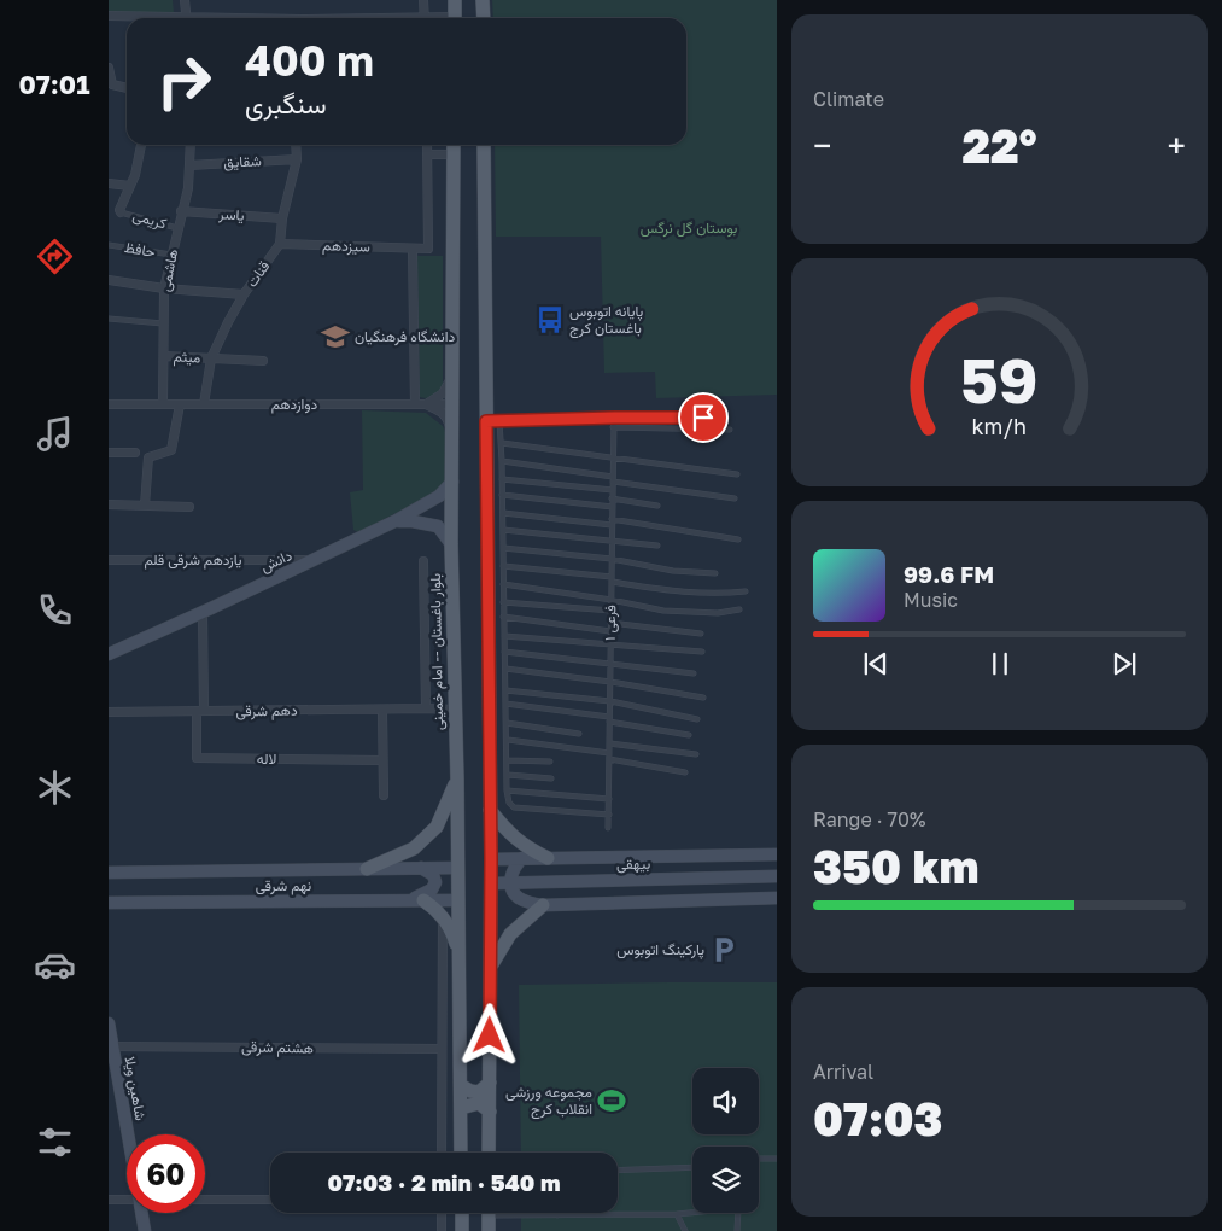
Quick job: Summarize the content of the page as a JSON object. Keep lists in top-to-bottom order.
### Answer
{
  "streets": {
    "main road": ["بلوار باغستان -- امام خمینی"],
    "street": [
      "شقایق",
      "یاسر",
      "سیزدهم",
      "هاشمی",
      "قنات",
      "میثم",
      "دوازدهم",
      "یازدهم شرقی قلم",
      "دانش",
      "دهم شرقی",
      "لاله",
      "بیهقی",
      "نهم شرقی",
      "هشتم شرقی",
      "شاهین ویلا"
    ],
    "lane": ["کریمی", "حافظ", "۱ فرعی"]
  },
  "crossings": [
    ["شقایق", "هاشمی"],
    ["یاسر", "هاشمی"],
    ["کریمی", "هاشمی"],
    ["سیزدهم", "قنات"],
    ["حافظ", "هاشمی"],
    ["هاشمی", "میثم"],
    ["هاشمی", "دوازدهم"],
    ["قنات", "میثم"],
    ["قنات", "دوازدهم"],
    ["دوازدهم", "بلوار باغستان -- امام خمینی"],
    ["یازدهم شرقی قلم", "دانش"],
    ["دانش", "بلوار باغستان -- امام خمینی"],
    ["بلوار باغستان -- امام خمینی", "دهم شرقی"],
    ["بلوار باغستان -- امام خمینی", "نهم شرقی"],
    ["دهم شرقی", "لاله"],
    ["هشتم شرقی", "شاهین ویلا"]
  ],
  "parks": ["بوستان گل نرگس"],
  "places": {
    "bus stop": ["پایانه اتوبوس باغستان کرج"],
    "school or university": ["دانشگاه فرهنگیان"],
    "parking": ["پارکینگ اتوبوس"],
    "sports": ["مجموعه ورزشی انقلاب کرج"]
  },
  "page": {
    "tabs": "07:01",
    "tile": [
      "Climate",
      ["Range · 70%", "350 km"],
      ["Arrival", "07:03"]
    ],
    "turn": ["400 m", "سنگبری"],
    "heat": ["−", "22°", "+"],
    "song": ["99.6 FM", "Music"],
    "limit": "60",
    "trip": "07:03 · 2 min · 540 m",
    "gauge": ["59", "km/h"]
  }
}
